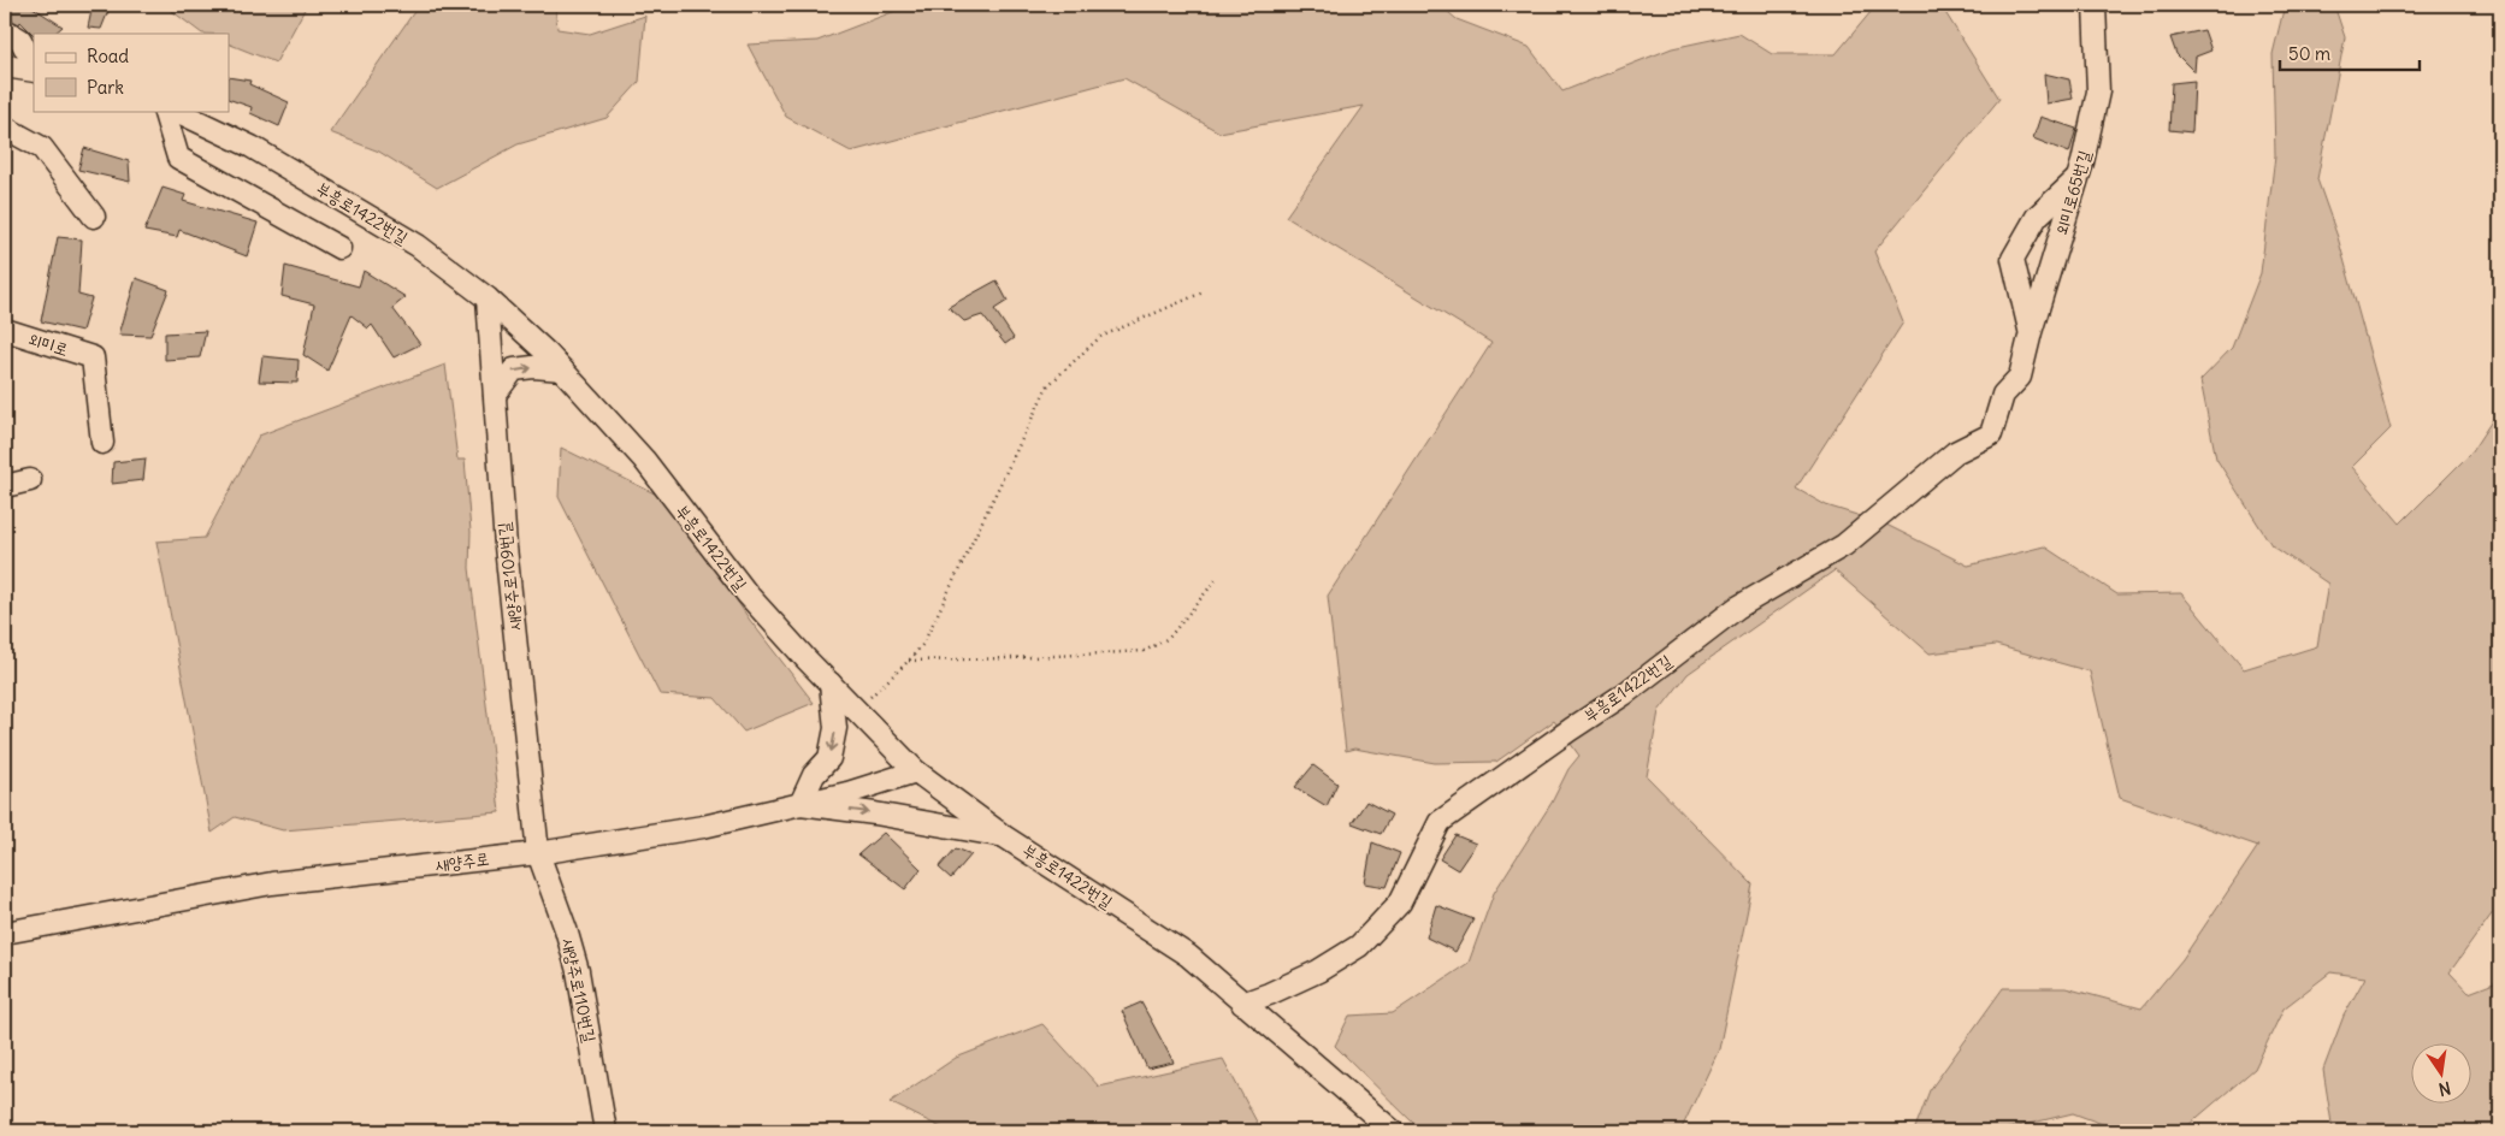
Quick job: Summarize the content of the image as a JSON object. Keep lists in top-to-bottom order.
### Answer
{
  "streets": {
    "street": [
      "외미로65번길",
      "부흥로1422번길",
      "외미로",
      "새양주로109번길",
      "새양주로",
      "새양주로110번길"
    ]
  },
  "crossings": [
    ["외미로65번길", "부흥로1422번길"],
    ["부흥로1422번길", "새양주로109번길"],
    ["부흥로1422번길", "새양주로"],
    ["새양주로109번길", "새양주로"],
    ["새양주로109번길", "새양주로110번길"],
    ["새양주로", "새양주로110번길"]
  ],
  "legend": ["Road", "Park"],
  "scale_bar": "50 m",
  "north": "bottom"
}
